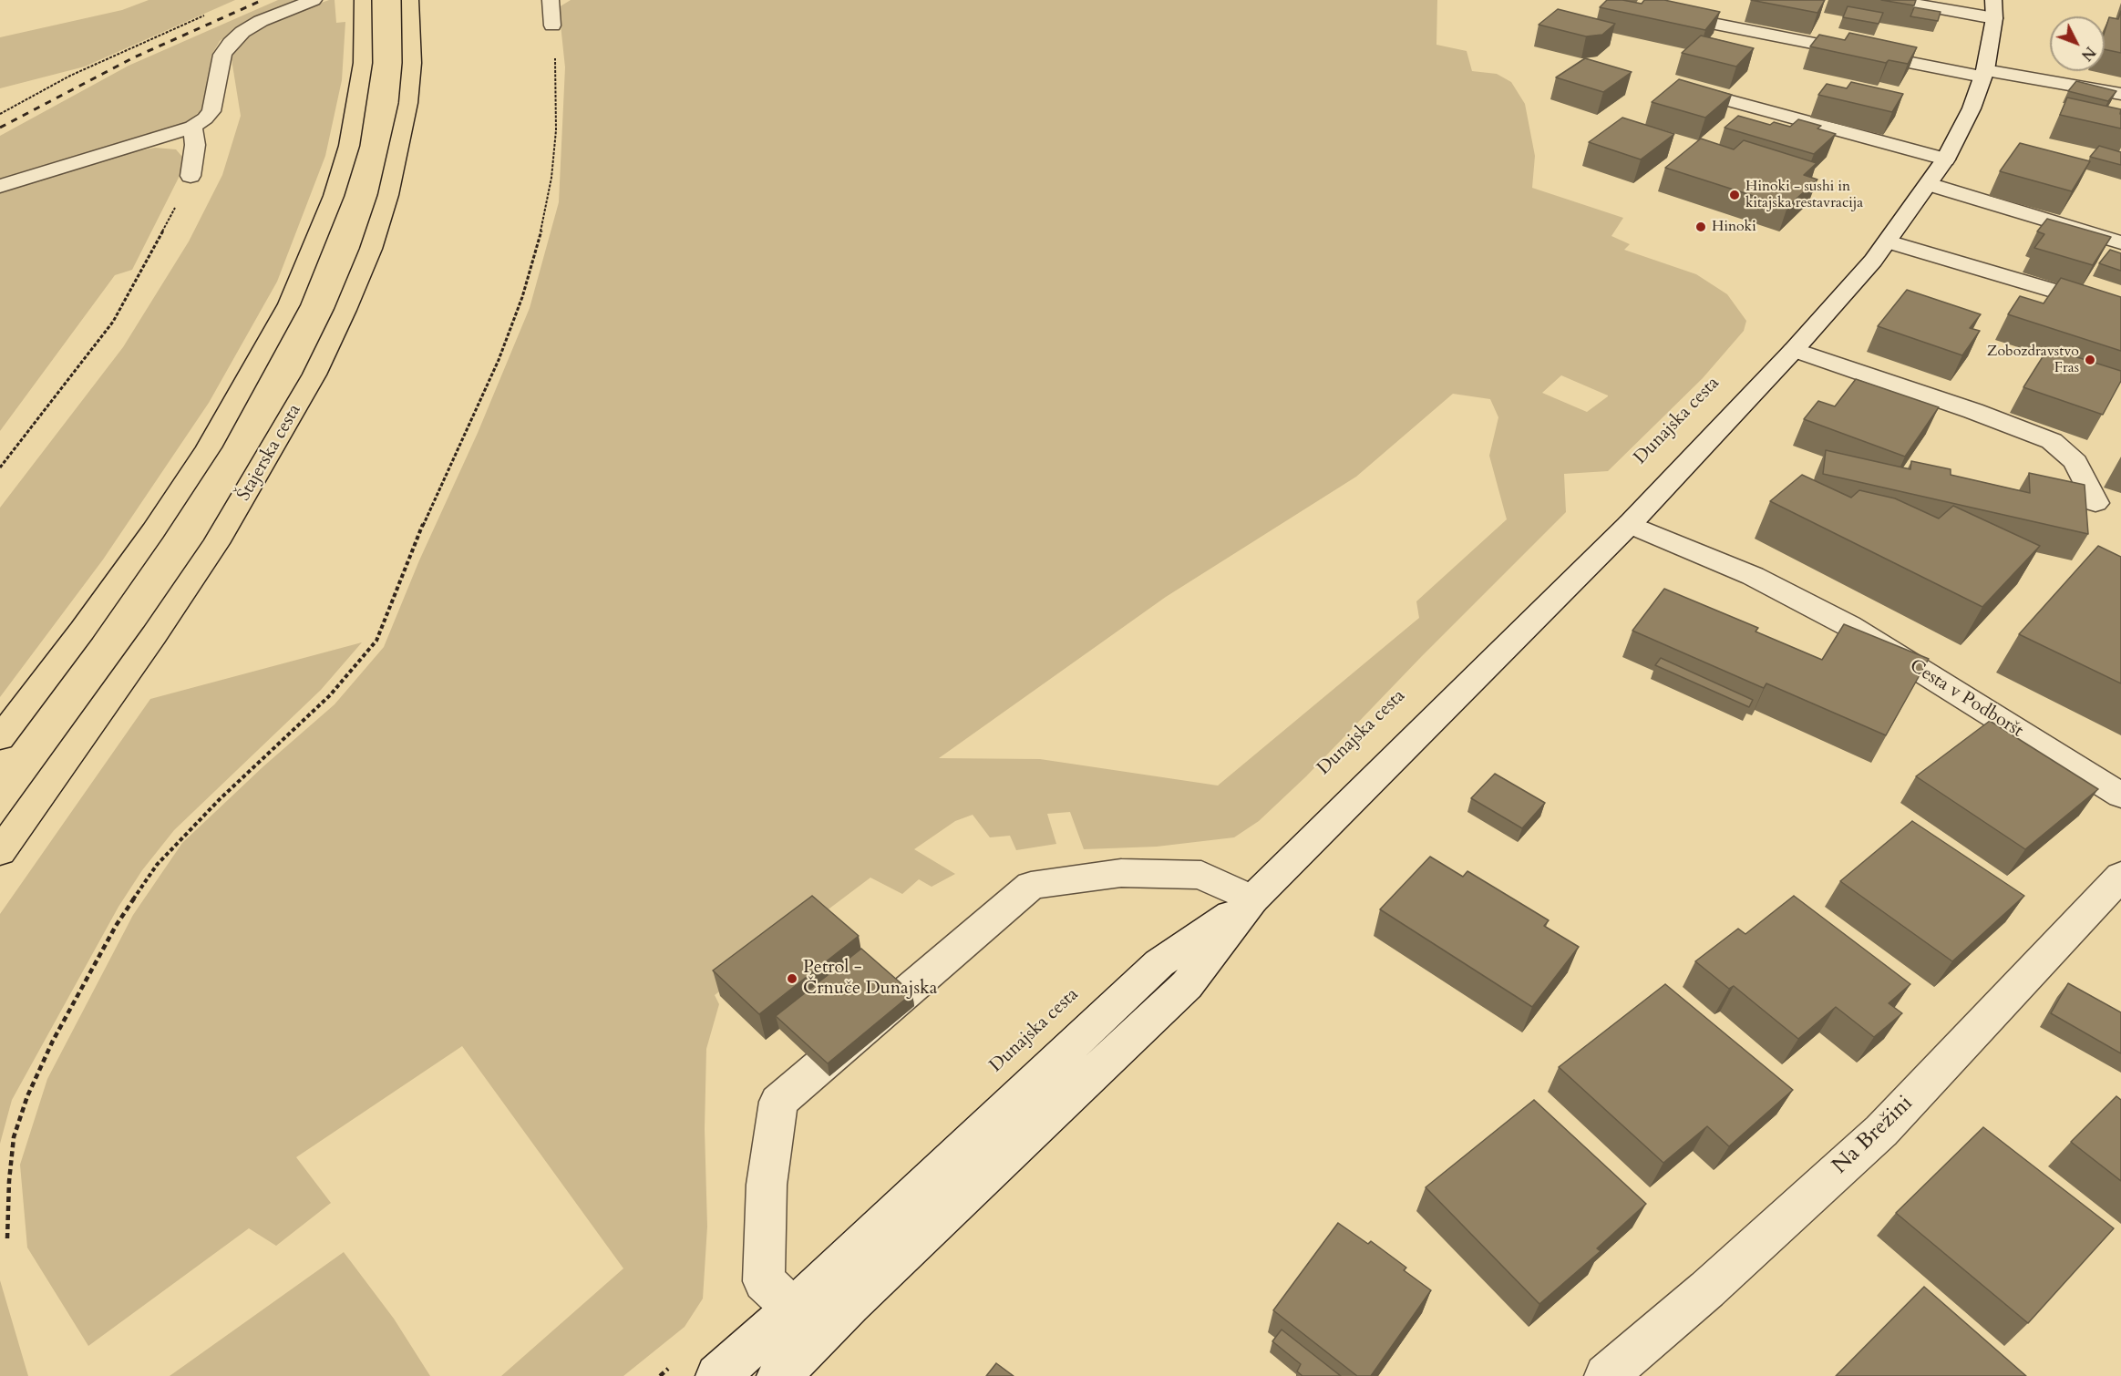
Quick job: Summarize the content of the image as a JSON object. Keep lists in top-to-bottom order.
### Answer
{
  "streets": {
    "main road": [
      "Dunajska cesta",
      "Štajerska cesta",
      "Cesta v Podboršt",
      "Na Brežini"
    ]
  },
  "crossings": [
    ["Dunajska cesta", "Cesta v Podboršt"]
  ],
  "places": [
    "Hinoki - sushi in kitajska restavracija",
    "Hinoki",
    "Zobozdravstvo Fras",
    "Petrol - Črnuče Dunajska"
  ],
  "north": "bottom right"
}
